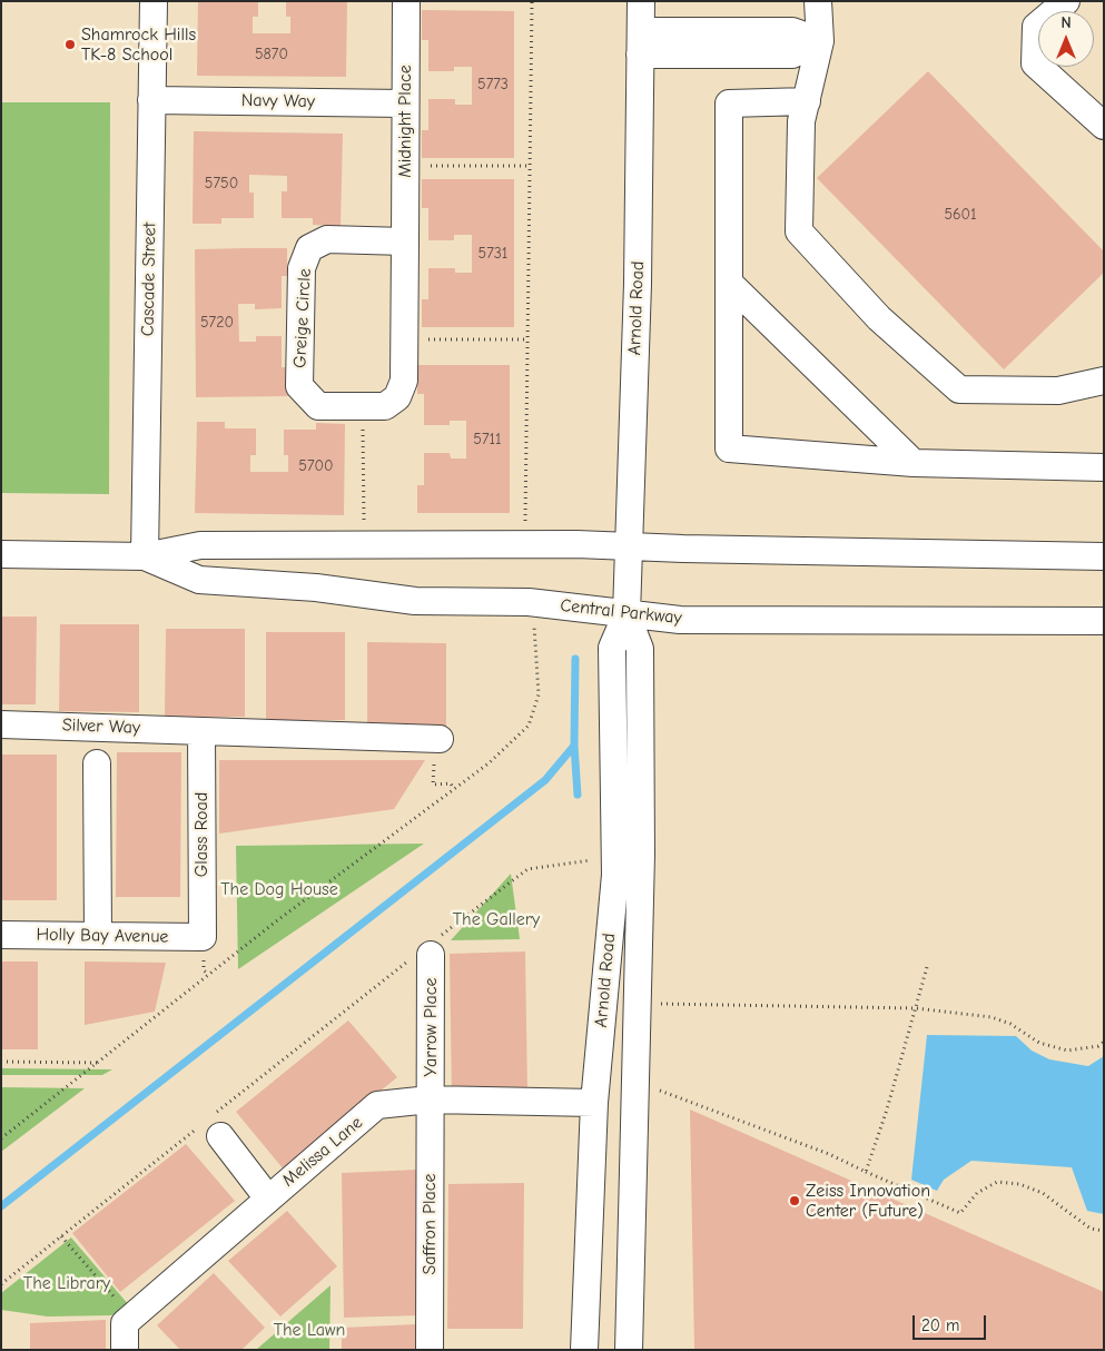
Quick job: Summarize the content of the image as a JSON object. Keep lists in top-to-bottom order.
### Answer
{
  "streets": {
    "street": [
      "Navy Way",
      "Midnight Place",
      "Cascade Street",
      "Arnold Road",
      "Greige Circle",
      "Central Parkway",
      "Silver Way",
      "Glass Road",
      "Holly Bay Avenue",
      "Yarrow Place",
      "Melissa Lane",
      "Saffron Place"
    ]
  },
  "crossings": [
    ["Navy Way", "Midnight Place"],
    ["Navy Way", "Cascade Street"],
    ["Midnight Place", "Greige Circle"],
    ["Cascade Street", "Central Parkway"],
    ["Arnold Road", "Central Parkway"],
    ["Arnold Road", "Melissa Lane"],
    ["Silver Way", "Glass Road"],
    ["Glass Road", "Holly Bay Avenue"],
    ["Yarrow Place", "Melissa Lane"],
    ["Yarrow Place", "Saffron Place"],
    ["Melissa Lane", "Saffron Place"]
  ],
  "parks": [
    "The Dog House",
    "The Gallery",
    "The Library",
    "The Lawn"
  ],
  "places": ["Shamrock Hills TK-8 School", "Zeiss Innovation Center (Future)"],
  "house_numbers": [
    "5870",
    "5773",
    "5750",
    "5601",
    "5731",
    "5720",
    "5711",
    "5700"
  ],
  "scale_bar": "20 m",
  "north": "top"
}
